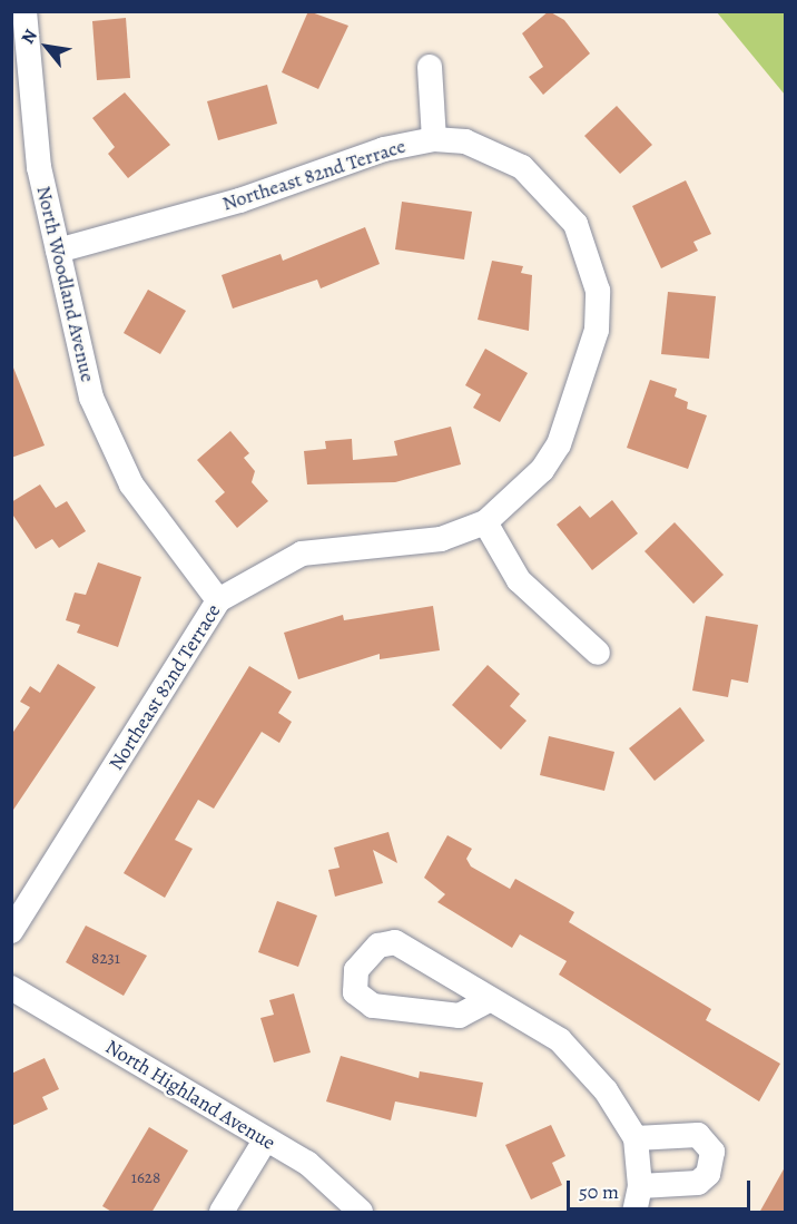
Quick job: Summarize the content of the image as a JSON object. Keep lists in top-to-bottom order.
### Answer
{
  "streets": {
    "street": ["Northeast 82nd Terrace", "North Woodland Avenue", "North Highland Avenue"]
  },
  "crossings": [
    ["Northeast 82nd Terrace", "North Woodland Avenue"]
  ],
  "house_numbers": ["8231", "1628"],
  "scale_bar": "50 m",
  "north": "top left"
}
